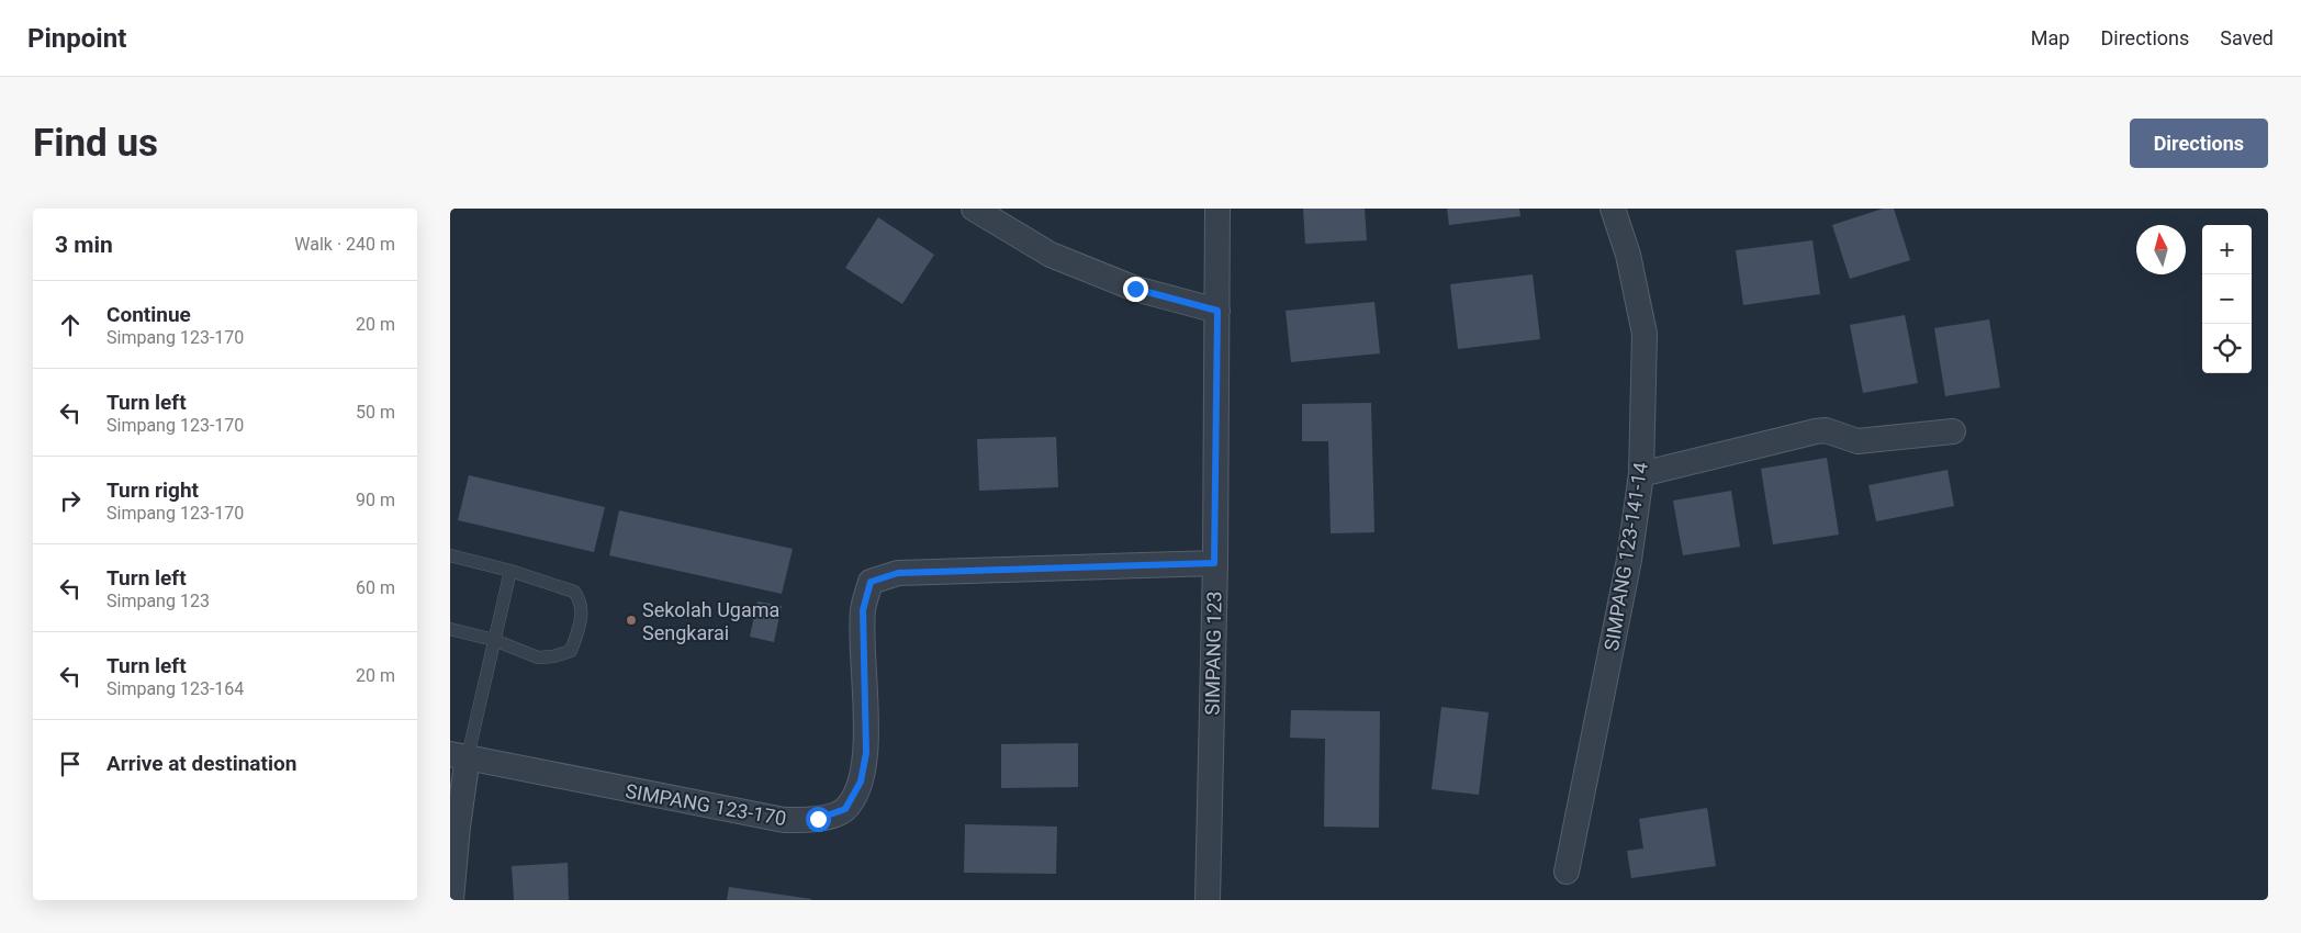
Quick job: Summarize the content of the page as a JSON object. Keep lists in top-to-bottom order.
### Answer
{
  "streets": {
    "street": ["SIMPANG 123-141-14", "SIMPANG 123", "SIMPANG 123-170"]
  },
  "crossings": [
    ["SIMPANG 123", "SIMPANG 123-170"]
  ],
  "places": ["Sekolah Ugama Sengkarai"],
  "north": "top",
  "page": {
    "header": "Pinpoint",
    "nav": ["Map", "Directions", "Saved"],
    "buttons": "Directions",
    "title": "Find us",
    "heading": ["3 min", "Walk · 240 m"],
    "map_buttons": ["+", "−"],
    "list": [
      ["Continue", "Simpang 123-170", "20 m"],
      ["Turn left", "Simpang 123-170", "50 m"],
      ["Turn right", "Simpang 123-170", "90 m"],
      ["Turn left", "Simpang 123", "60 m"],
      ["Turn left", "Simpang 123-164", "20 m"],
      "Arrive at destination"
    ]
  }
}
